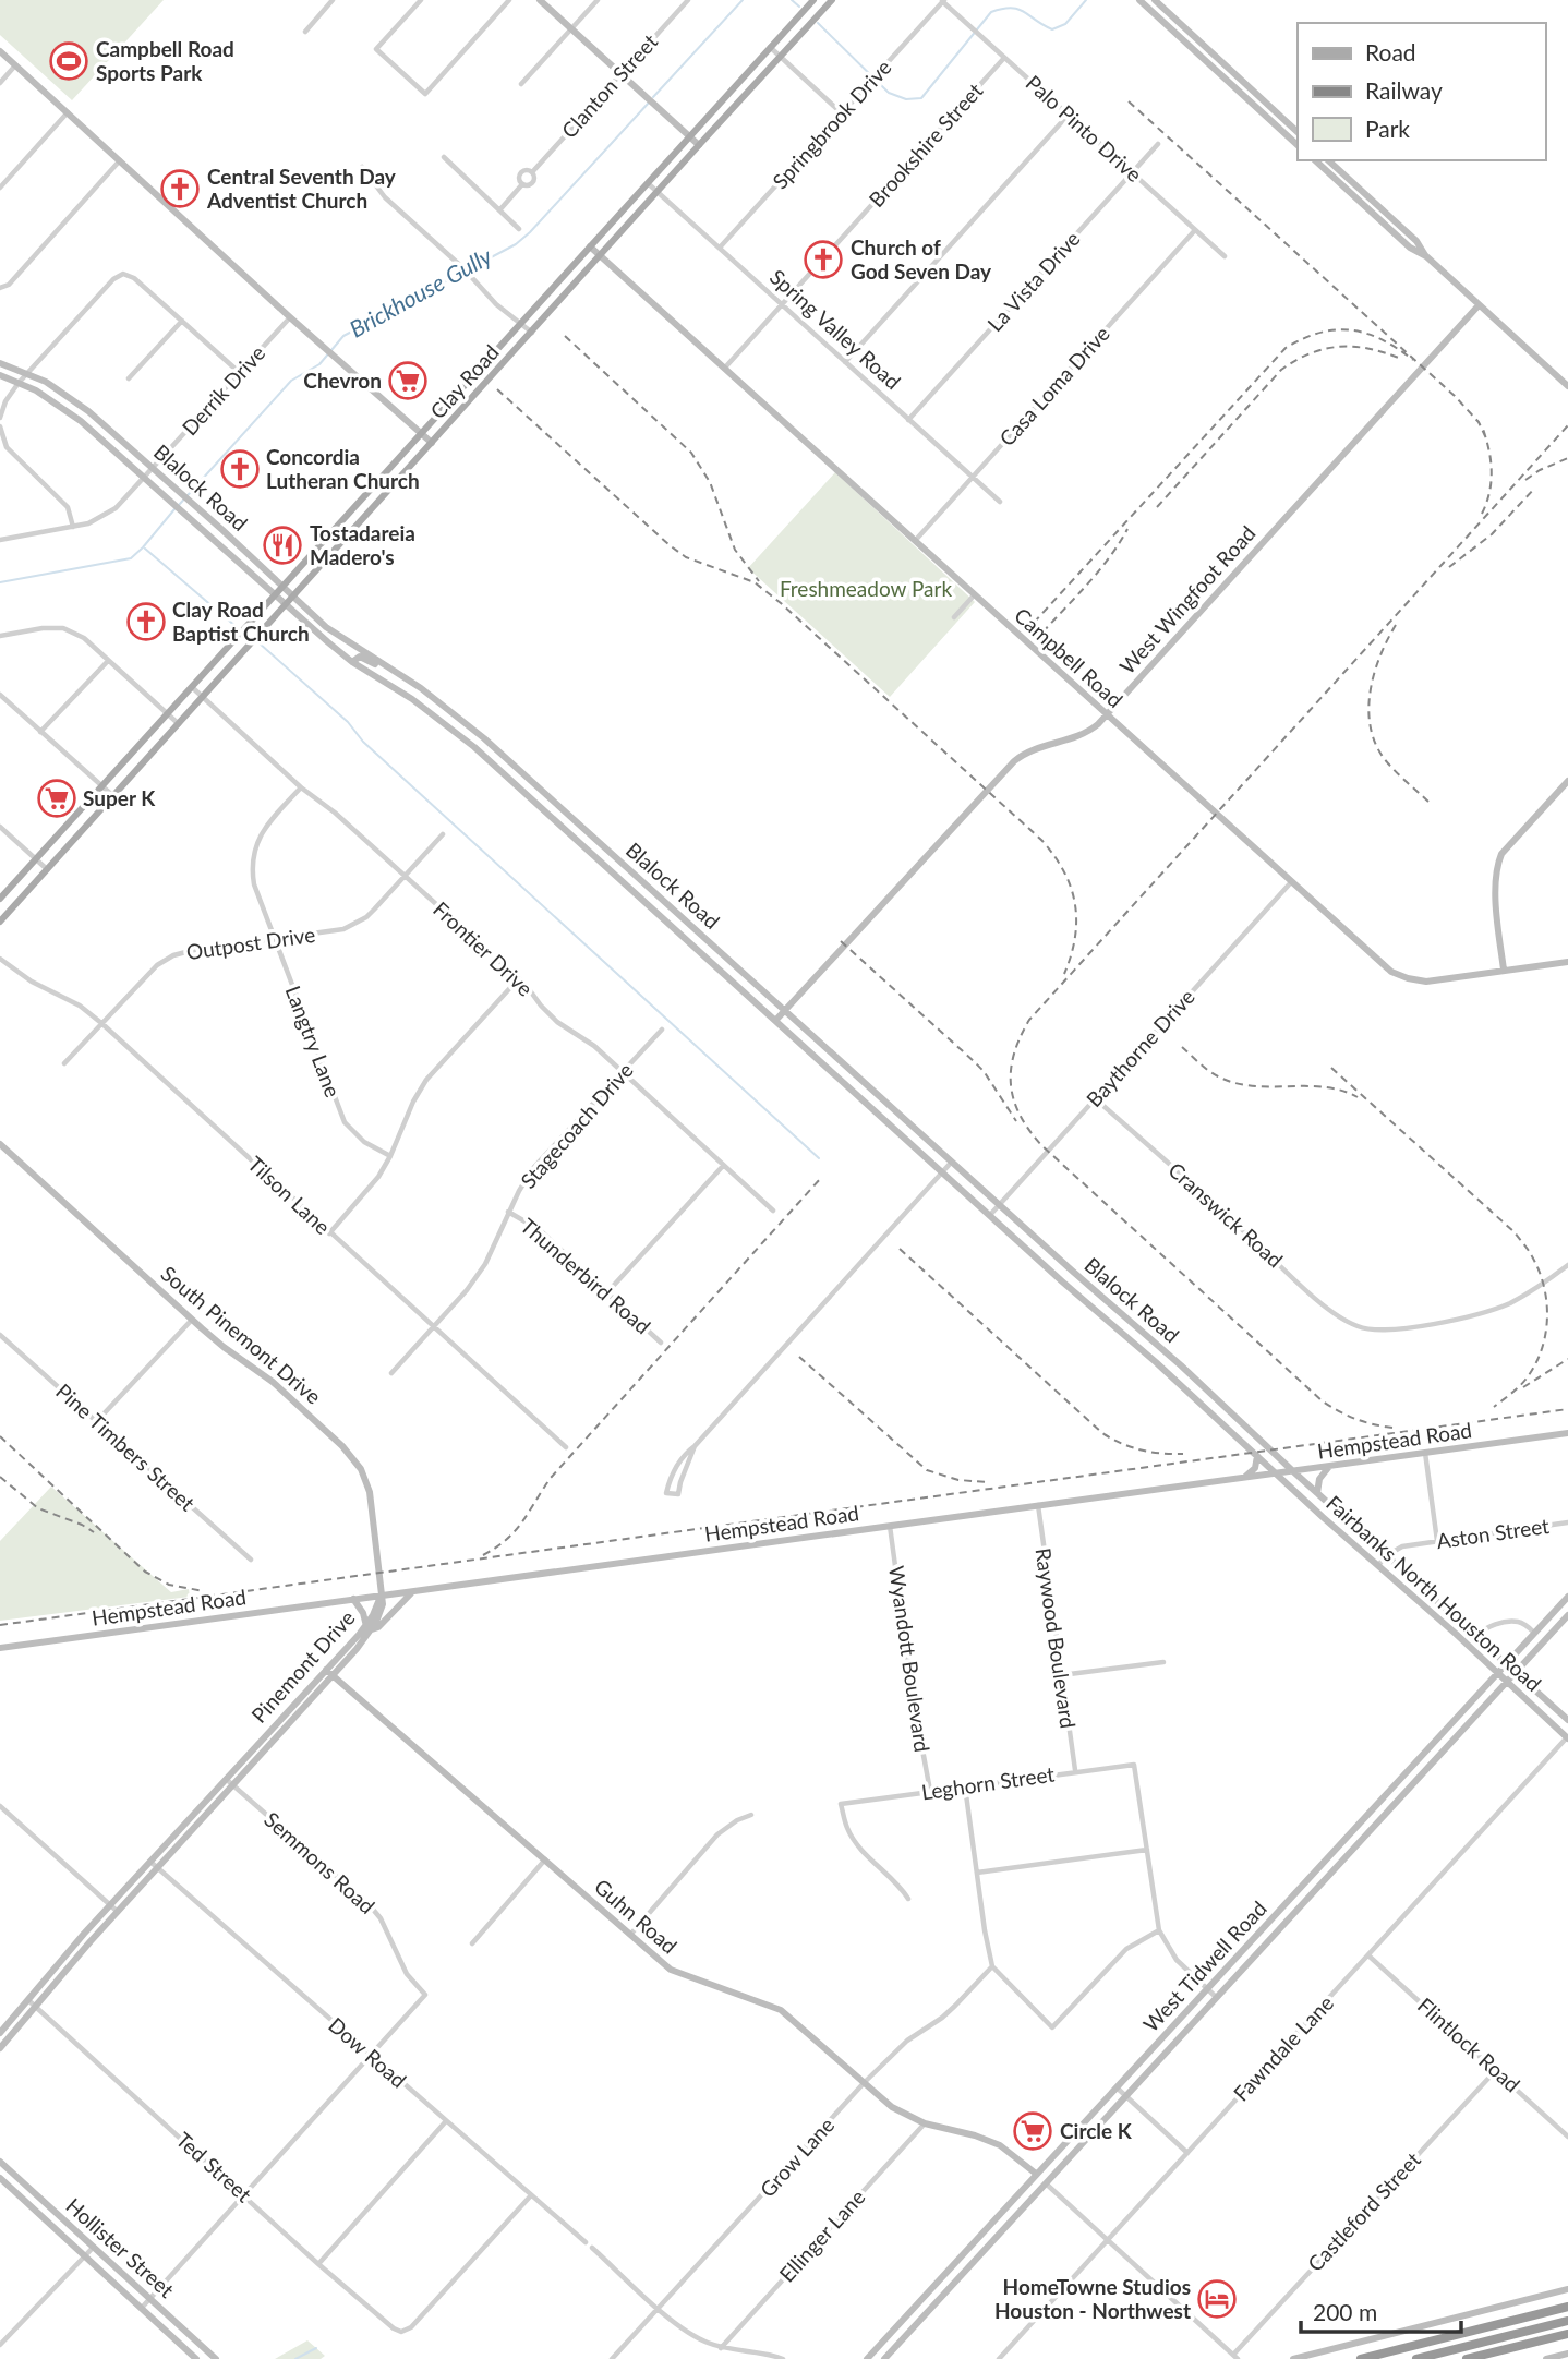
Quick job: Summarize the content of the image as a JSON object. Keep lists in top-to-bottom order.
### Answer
{
  "streets": {
    "main road": [
      "Clay Road",
      "Blalock Road",
      "West Wingfoot Road",
      "Campbell Road",
      "South Pinemont Drive",
      "Hempstead Road",
      "Fairbanks North Houston Road",
      "Pinemont Drive",
      "Guhn Road",
      "West Tidwell Road",
      "Hollister Street"
    ],
    "street": [
      "Clanton Street",
      "Springbrook Drive",
      "Palo Pinto Drive",
      "Brookshire Street",
      "La Vista Drive",
      "Spring Valley Road",
      "Casa Loma Drive",
      "Derrik Drive",
      "Outpost Drive",
      "Frontier Drive",
      "Langtry Lane",
      "Baythorne Drive",
      "Stagecoach Drive",
      "Tilson Lane",
      "Cranswick Road",
      "Thunderbird Road",
      "Pine Timbers Street",
      "Aston Street",
      "Raywood Boulevard",
      "Wyandott Boulevard",
      "Leghorn Street",
      "Semmons Road",
      "Flintlock Road",
      "Fawndale Lane",
      "Dow Road",
      "Grow Lane",
      "Ted Street",
      "Castleford Street",
      "Ellinger Lane"
    ]
  },
  "crossings": [
    ["Springbrook Drive", "Palo Pinto Drive"],
    ["Springbrook Drive", "Spring Valley Road"],
    ["Palo Pinto Drive", "Brookshire Street"],
    ["Palo Pinto Drive", "La Vista Drive"],
    ["Palo Pinto Drive", "Casa Loma Drive"],
    ["Brookshire Street", "Spring Valley Road"],
    ["Brookshire Street", "Campbell Road"],
    ["La Vista Drive", "Spring Valley Road"],
    ["Spring Valley Road", "Clay Road"],
    ["Spring Valley Road", "Casa Loma Drive"],
    ["Clay Road", "Blalock Road"],
    ["Clay Road", "Campbell Road"],
    ["Clay Road", "Frontier Drive"],
    ["Casa Loma Drive", "Campbell Road"],
    ["Derrik Drive", "Blalock Road"],
    ["Blalock Road", "West Wingfoot Road"],
    ["Blalock Road", "Baythorne Drive"],
    ["Blalock Road", "Hempstead Road"],
    ["Blalock Road", "Fairbanks North Houston Road"],
    ["West Wingfoot Road", "Campbell Road"],
    ["Campbell Road", "Baythorne Drive"],
    ["Outpost Drive", "Frontier Drive"],
    ["Outpost Drive", "Langtry Lane"],
    ["Outpost Drive", "Tilson Lane"],
    ["Frontier Drive", "Langtry Lane"],
    ["Frontier Drive", "Stagecoach Drive"],
    ["Baythorne Drive", "Cranswick Road"],
    ["Stagecoach Drive", "Tilson Lane"],
    ["Stagecoach Drive", "Thunderbird Road"],
    ["South Pinemont Drive", "Hempstead Road"],
    ["South Pinemont Drive", "Pinemont Drive"],
    ["Hempstead Road", "Fairbanks North Houston Road"],
    ["Hempstead Road", "Raywood Boulevard"],
    ["Hempstead Road", "Wyandott Boulevard"],
    ["Hempstead Road", "Pinemont Drive"],
    ["Aston Street", "Fairbanks North Houston Road"],
    ["Fairbanks North Houston Road", "West Tidwell Road"],
    ["Fairbanks North Houston Road", "Fawndale Lane"],
    ["Raywood Boulevard", "Leghorn Street"],
    ["Wyandott Boulevard", "Leghorn Street"],
    ["Pinemont Drive", "Semmons Road"],
    ["Pinemont Drive", "Guhn Road"],
    ["Pinemont Drive", "Dow Road"],
    ["Pinemont Drive", "Ted Street"],
    ["Semmons Road", "Dow Road"],
    ["Guhn Road", "West Tidwell Road"],
    ["Guhn Road", "Grow Lane"],
    ["Guhn Road", "Ellinger Lane"],
    ["Flintlock Road", "Fawndale Lane"],
    ["Flintlock Road", "Castleford Street"],
    ["Dow Road", "Ted Street"]
  ],
  "water": ["Brickhouse Gully"],
  "parks": ["Freshmeadow Park"],
  "places": {
    "sports": ["Campbell Road Sports Park"],
    "church": [
      "Central Seventh Day Adventist Church",
      "Church of God Seven Day",
      "Concordia Lutheran Church",
      "Clay Road Baptist Church"
    ],
    "supermarket": ["Chevron", "Super K", "Circle K"],
    "restaurant": ["Tostadareia Madero's"],
    "hotel": ["HomeTowne Studios Houston - Northwest"]
  },
  "legend": ["Road", "Railway", "Park"],
  "scale_bar": "200 m"
}
